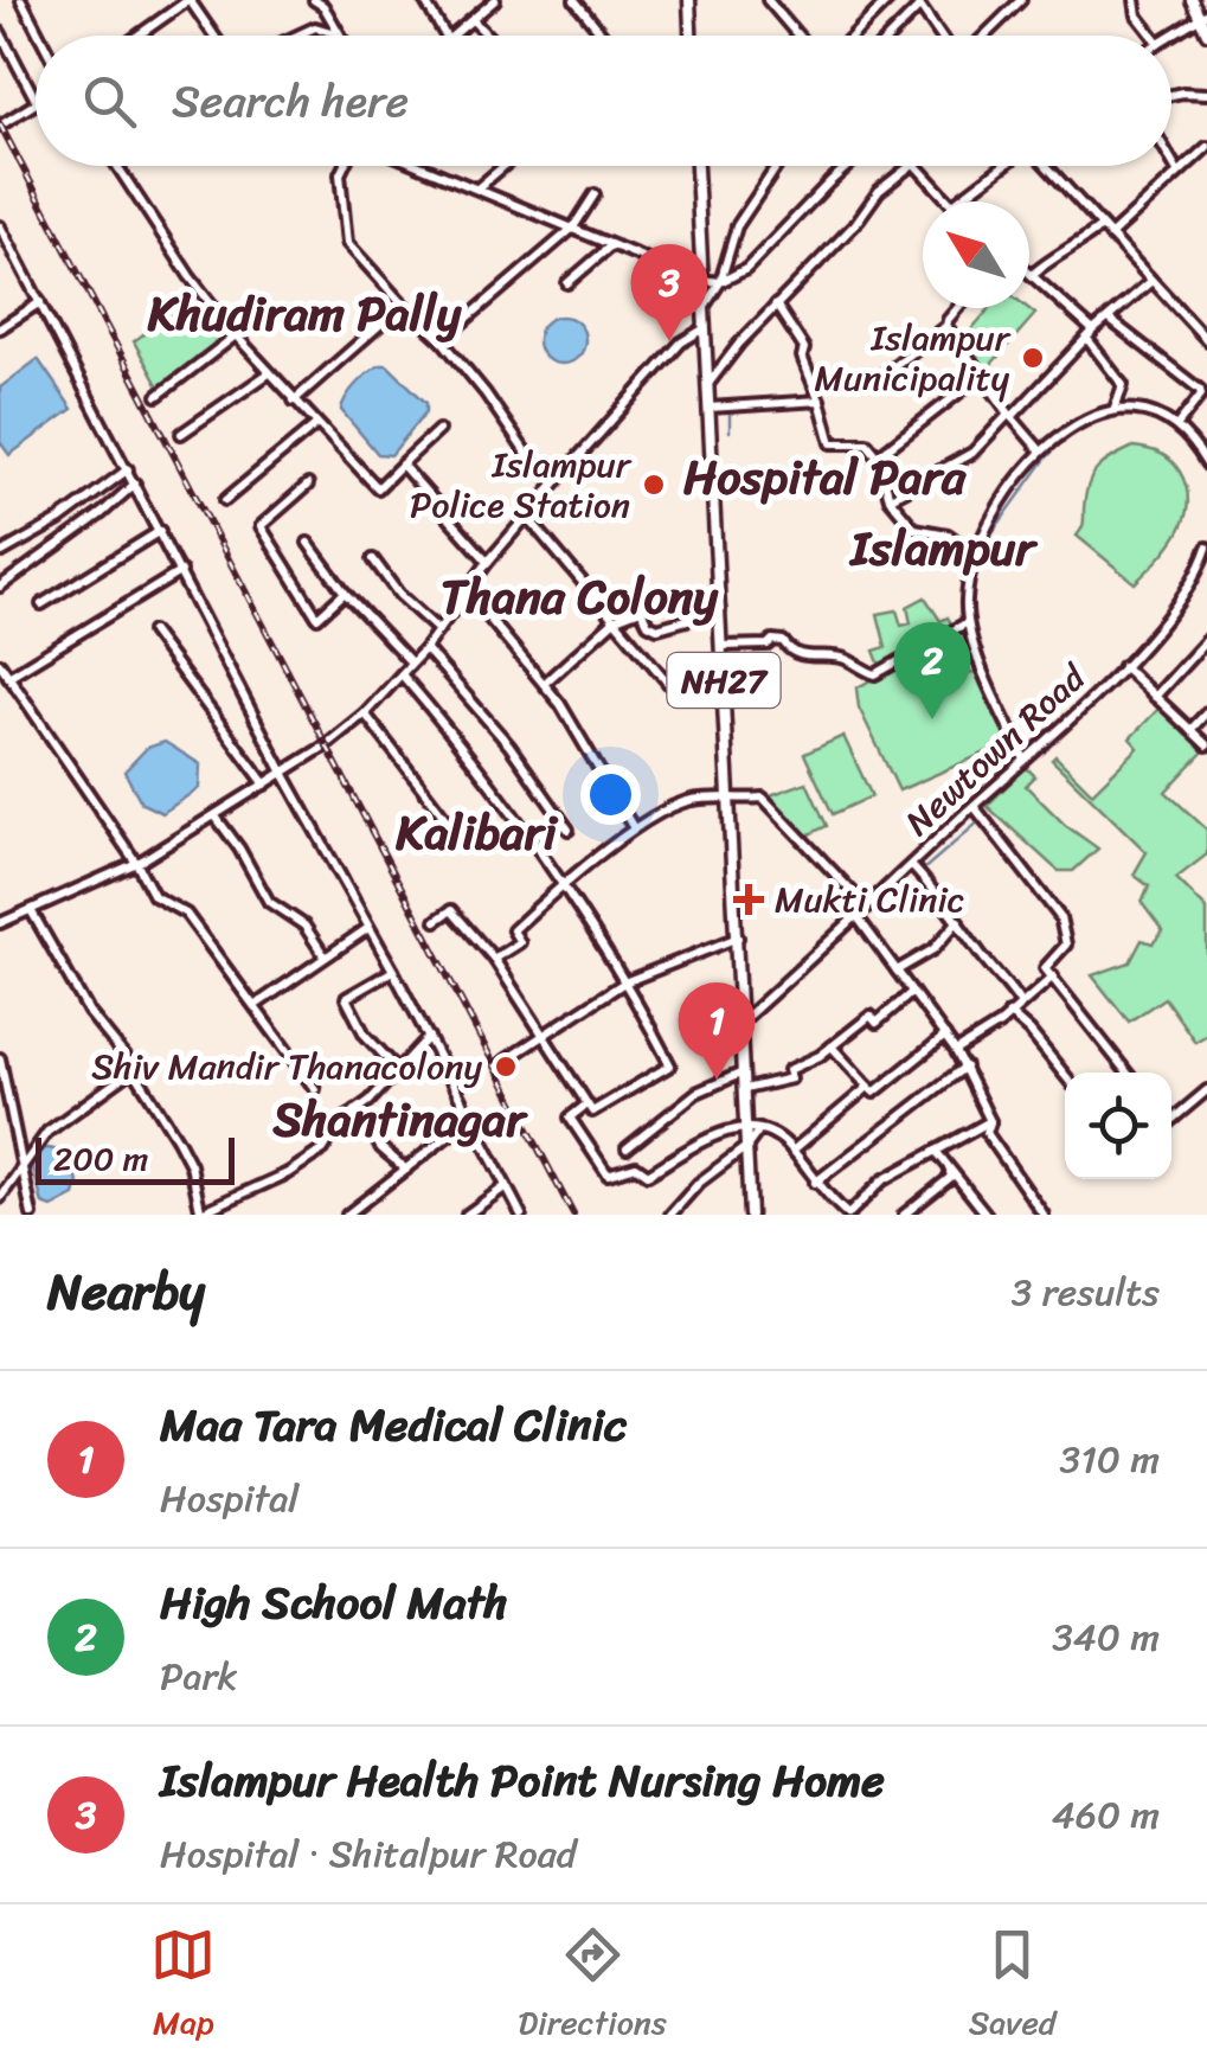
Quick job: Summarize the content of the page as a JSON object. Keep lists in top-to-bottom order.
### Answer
{
  "streets": {
    "main road": ["NH27"],
    "street": ["Newtown Road"]
  },
  "crossings": [
    ["NH27", "Newtown Road"]
  ],
  "districts": [
    "Khudiram Pally",
    "Hospital Para",
    "Islampur",
    "Thana Colony",
    "Kalibari",
    "Shantinagar"
  ],
  "places": {
    "other": ["Islampur Municipality", "Islampur Police Station", "Shiv Mandir Thanacolony"],
    "health": ["Mukti Clinic"]
  },
  "scale_bar": "200 m",
  "north": "top left",
  "page": {
    "search": "Search here",
    "pins": ["3", "2", "1"],
    "scale": "200 m",
    "heading": ["Nearby", "3 results"],
    "list": [
      {
        "mark": "1",
        "name": "Maa Tara Medical Clinic",
        "note": "Hospital",
        "value": "310 m"
      },
      {
        "mark": "2",
        "name": "High School Math",
        "note": "Park",
        "value": "340 m"
      },
      {
        "mark": "3",
        "name": "Islampur Health Point Nursing Home",
        "note": "Hospital · Shitalpur Road",
        "value": "460 m"
      }
    ],
    "nav": ["Map", "Directions", "Saved"]
  }
}
